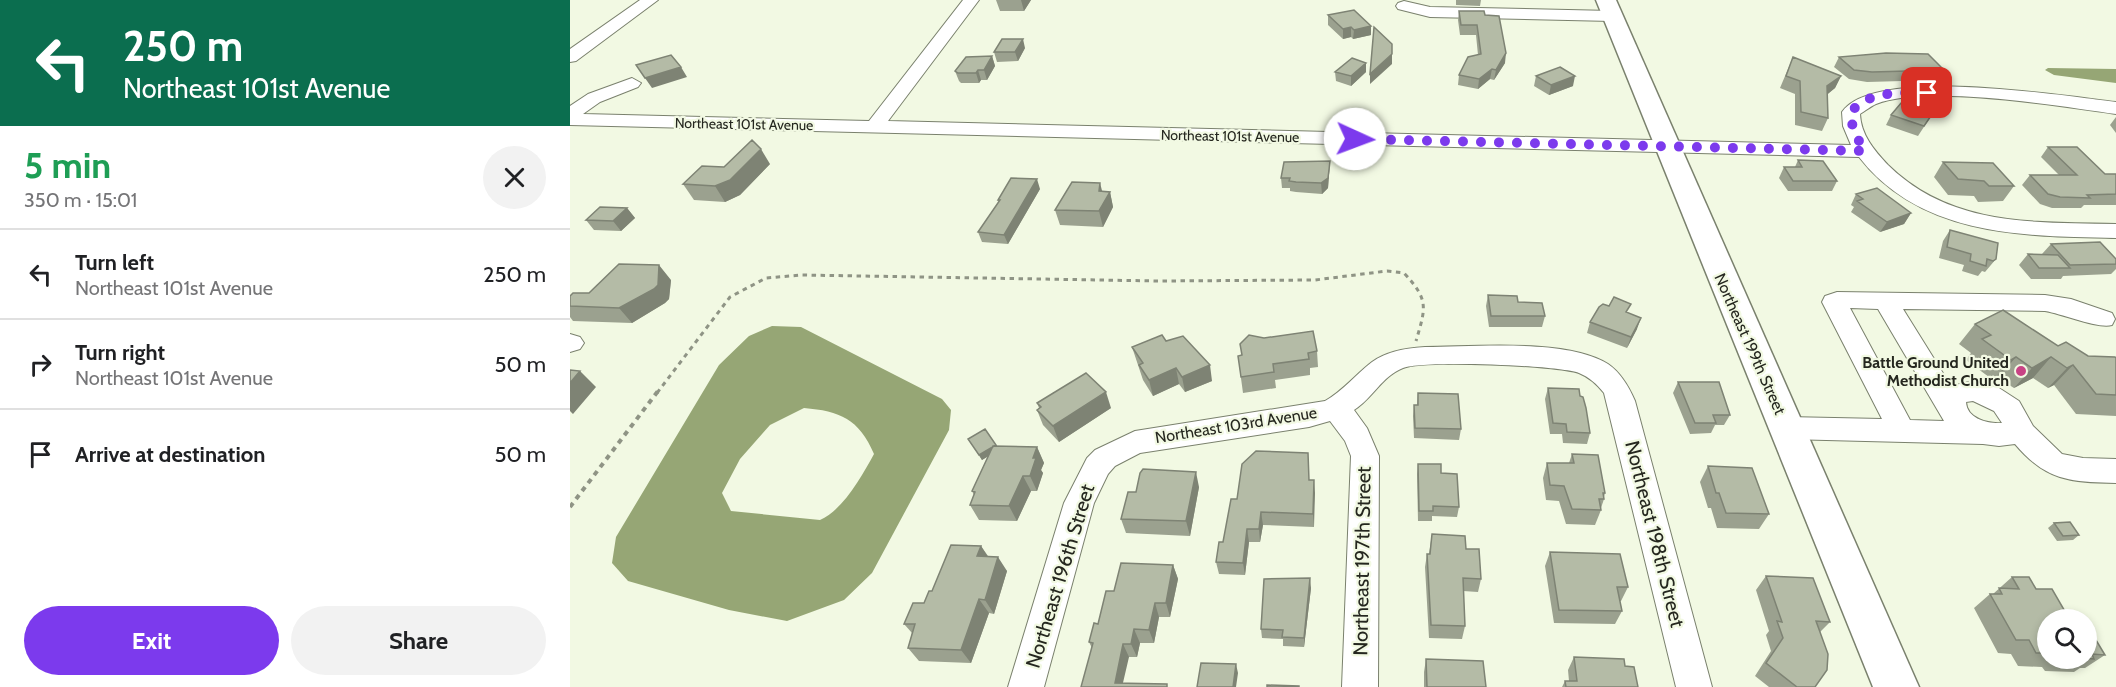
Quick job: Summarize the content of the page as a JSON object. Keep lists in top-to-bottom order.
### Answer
{
  "streets": {
    "main road": ["Northeast 199th Street"],
    "street": [
      "Northeast 101st Avenue",
      "Northeast 103rd Avenue",
      "Northeast 198th Street",
      "Northeast 197th Street",
      "Northeast 196th Street"
    ]
  },
  "crossings": [
    ["Northeast 101st Avenue", "Northeast 199th Street"],
    ["Northeast 103rd Avenue", "Northeast 198th Street"],
    ["Northeast 103rd Avenue", "Northeast 197th Street"],
    ["Northeast 103rd Avenue", "Northeast 196th Street"]
  ],
  "places": ["Battle Ground United Methodist Church"],
  "page": {
    "turn": ["250 m", "Northeast 101st Avenue"],
    "heading": ["5 min", "350 m · 15:01"],
    "list": [
      {
        "name": "Turn left",
        "note": "Northeast 101st Avenue",
        "value": "250 m"
      },
      {
        "name": "Turn right",
        "note": "Northeast 101st Avenue",
        "value": "50 m"
      },
      {
        "name": "Arrive at destination",
        "value": "50 m"
      }
    ],
    "buttons": ["Exit", "Share"]
  }
}
